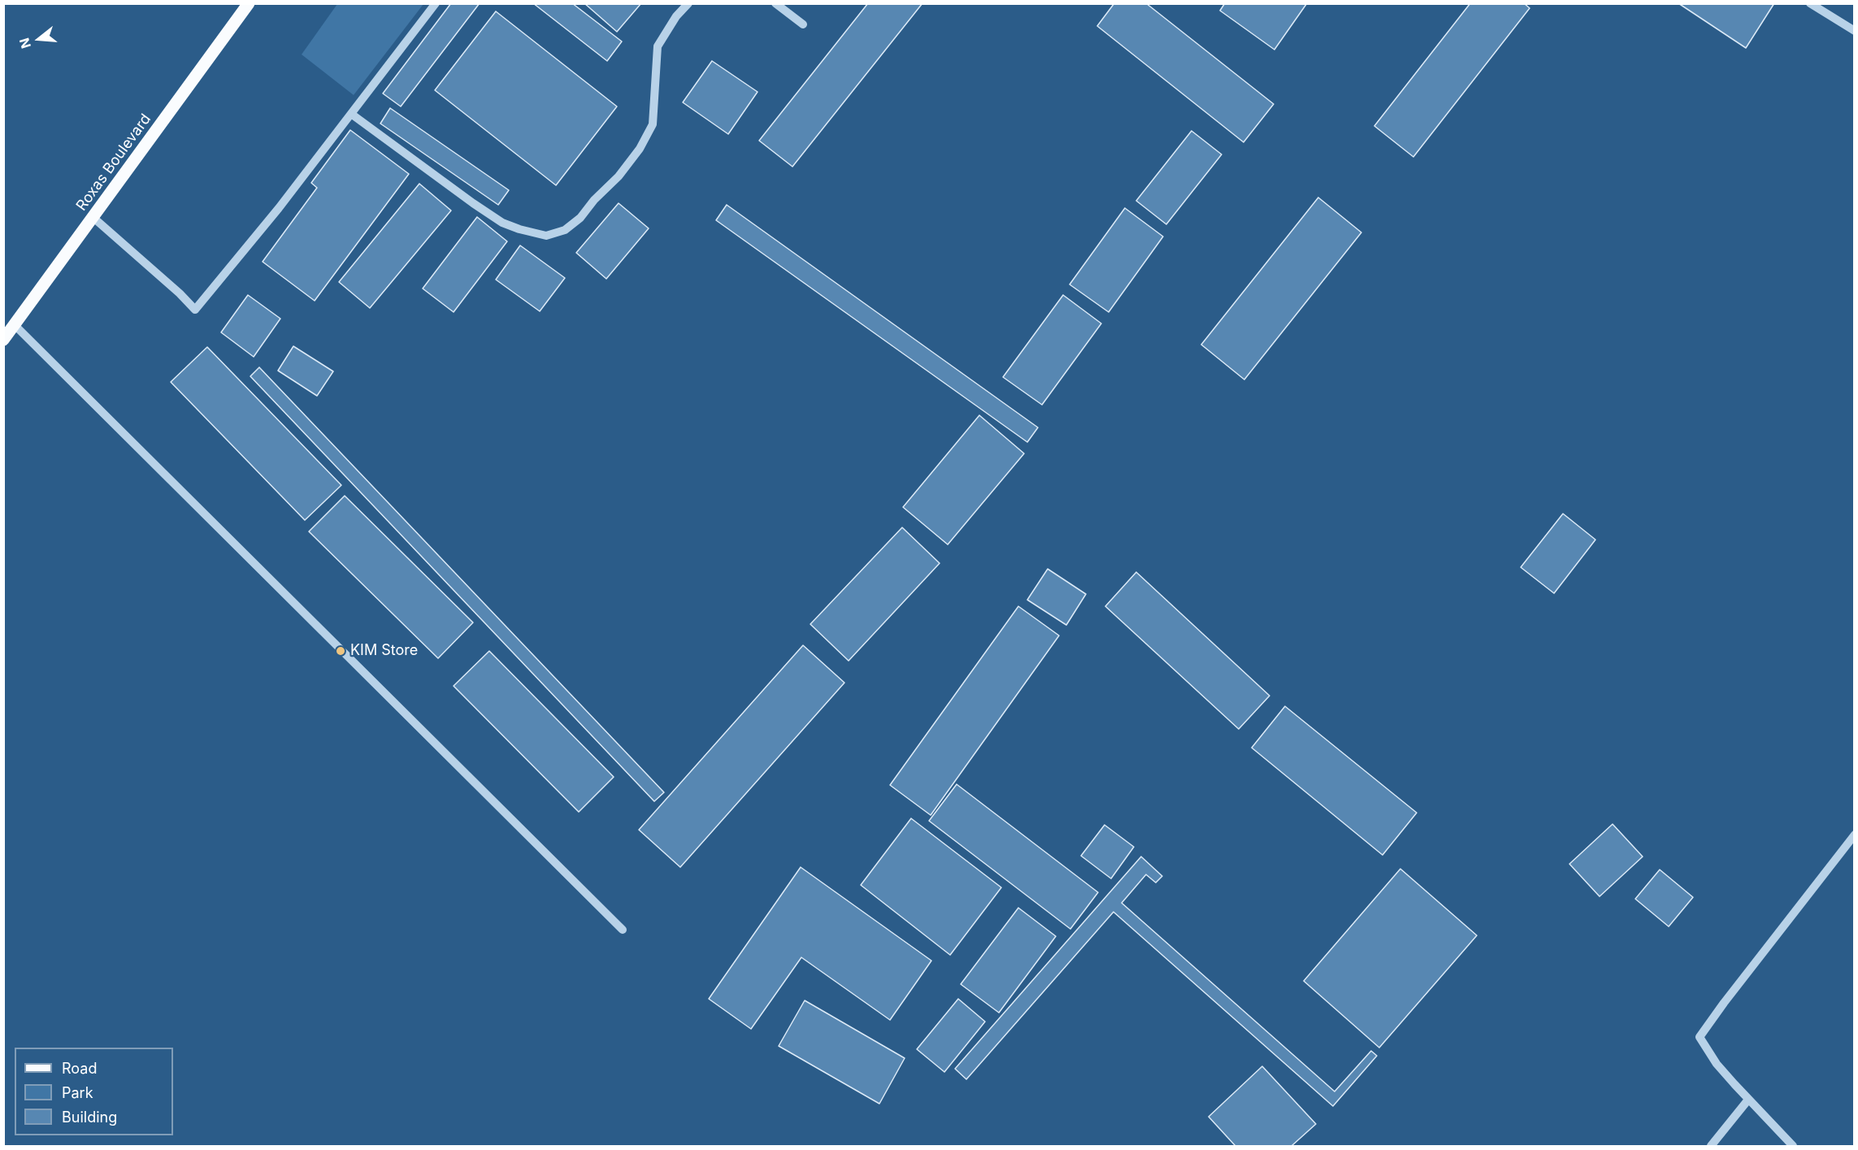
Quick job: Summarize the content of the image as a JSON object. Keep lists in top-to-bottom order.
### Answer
{
  "streets": {
    "main road": ["Roxas Boulevard"]
  },
  "places": ["KIM Store"],
  "legend": ["Road", "Park", "Building"],
  "north": "left"
}
